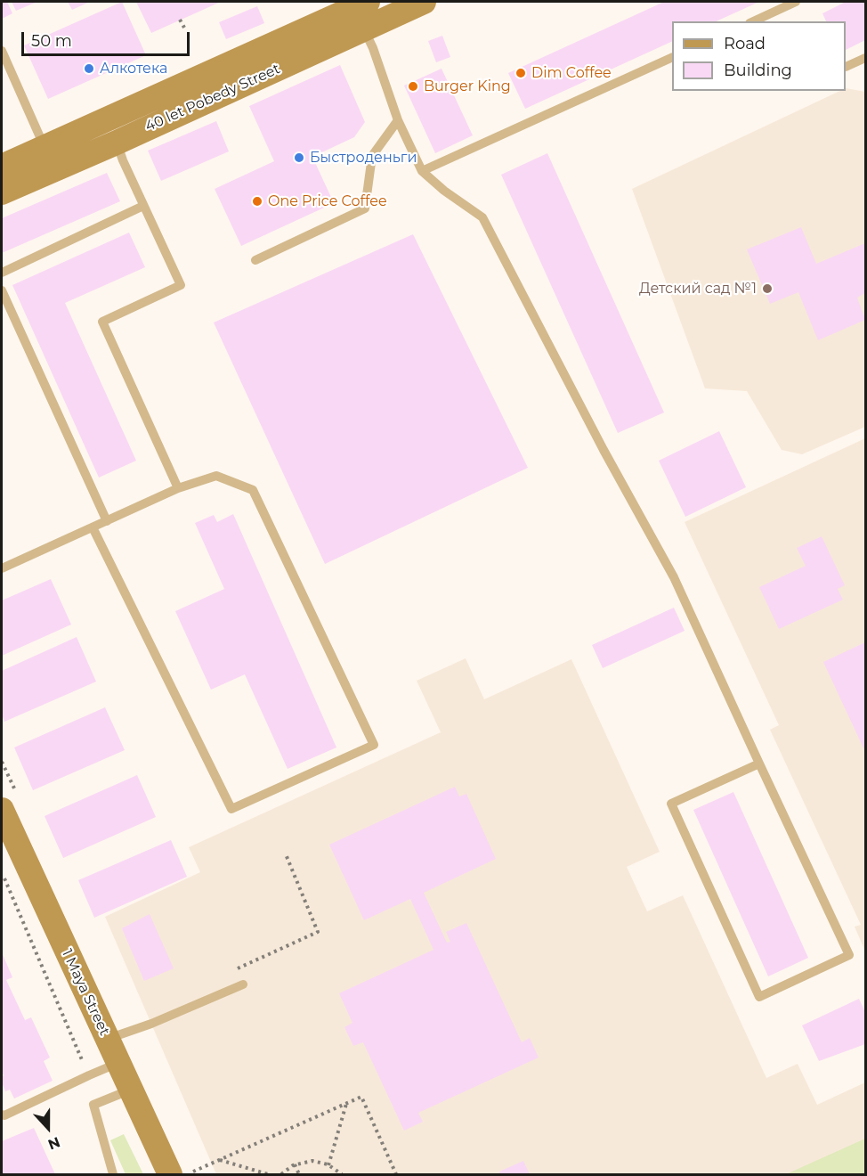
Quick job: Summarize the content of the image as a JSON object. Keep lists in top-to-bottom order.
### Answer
{
  "streets": {
    "main road": ["40 let Pobedy Street", "1 Maya Street"]
  },
  "places": [
    "Алкотека",
    "Dim Coffee",
    "Burger King",
    "Быстроденьги",
    "One Price Coffee",
    "Детский сад №1"
  ],
  "legend": ["Road", "Building"],
  "scale_bar": "50 m",
  "north": "bottom"
}
